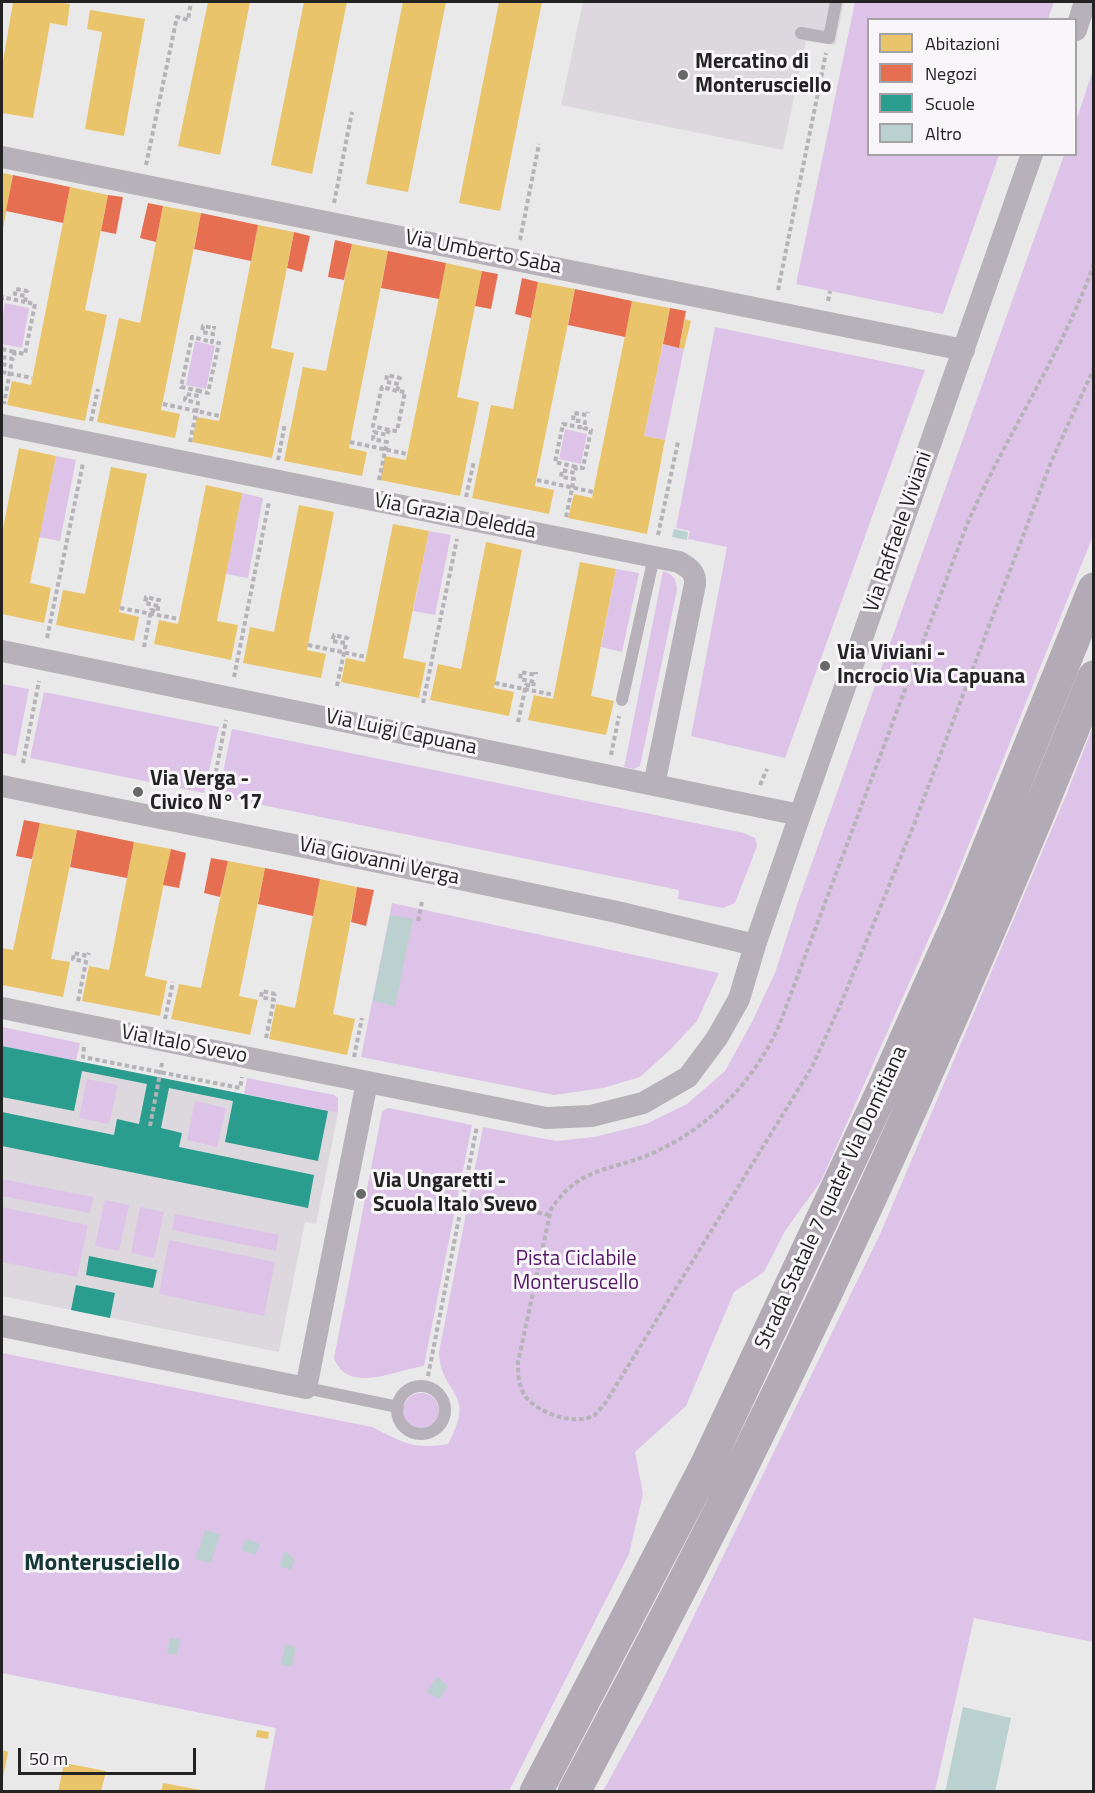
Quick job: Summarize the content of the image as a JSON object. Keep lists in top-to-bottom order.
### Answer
{
  "streets": {
    "highway": ["Strada Statale 7 quater Via Domitiana"],
    "street": [
      "Via Umberto Saba",
      "Via Grazia Deledda",
      "Via Raffaele Viviani",
      "Via Luigi Capuana",
      "Via Giovanni Verga",
      "Via Italo Svevo"
    ]
  },
  "crossings": [
    ["Via Umberto Saba", "Via Raffaele Viviani"],
    ["Via Grazia Deledda", "Via Luigi Capuana"],
    ["Via Raffaele Viviani", "Via Luigi Capuana"],
    ["Via Raffaele Viviani", "Via Giovanni Verga"],
    ["Via Raffaele Viviani", "Via Italo Svevo"],
    ["Via Giovanni Verga", "Via Italo Svevo"]
  ],
  "districts": ["Monterusciello"],
  "parks": ["Pista Ciclabile Monteruscello"],
  "places": [
    "Mercatino di Monterusciello",
    "Via Viviani - Incrocio Via Capuana",
    "Via Verga - Civico N° 17",
    "Via Ungaretti - Scuola Italo Svevo"
  ],
  "legend": [
    "Abitazioni",
    "Negozi",
    "Scuole",
    "Altro"
  ],
  "scale_bar": "50 m"
}
